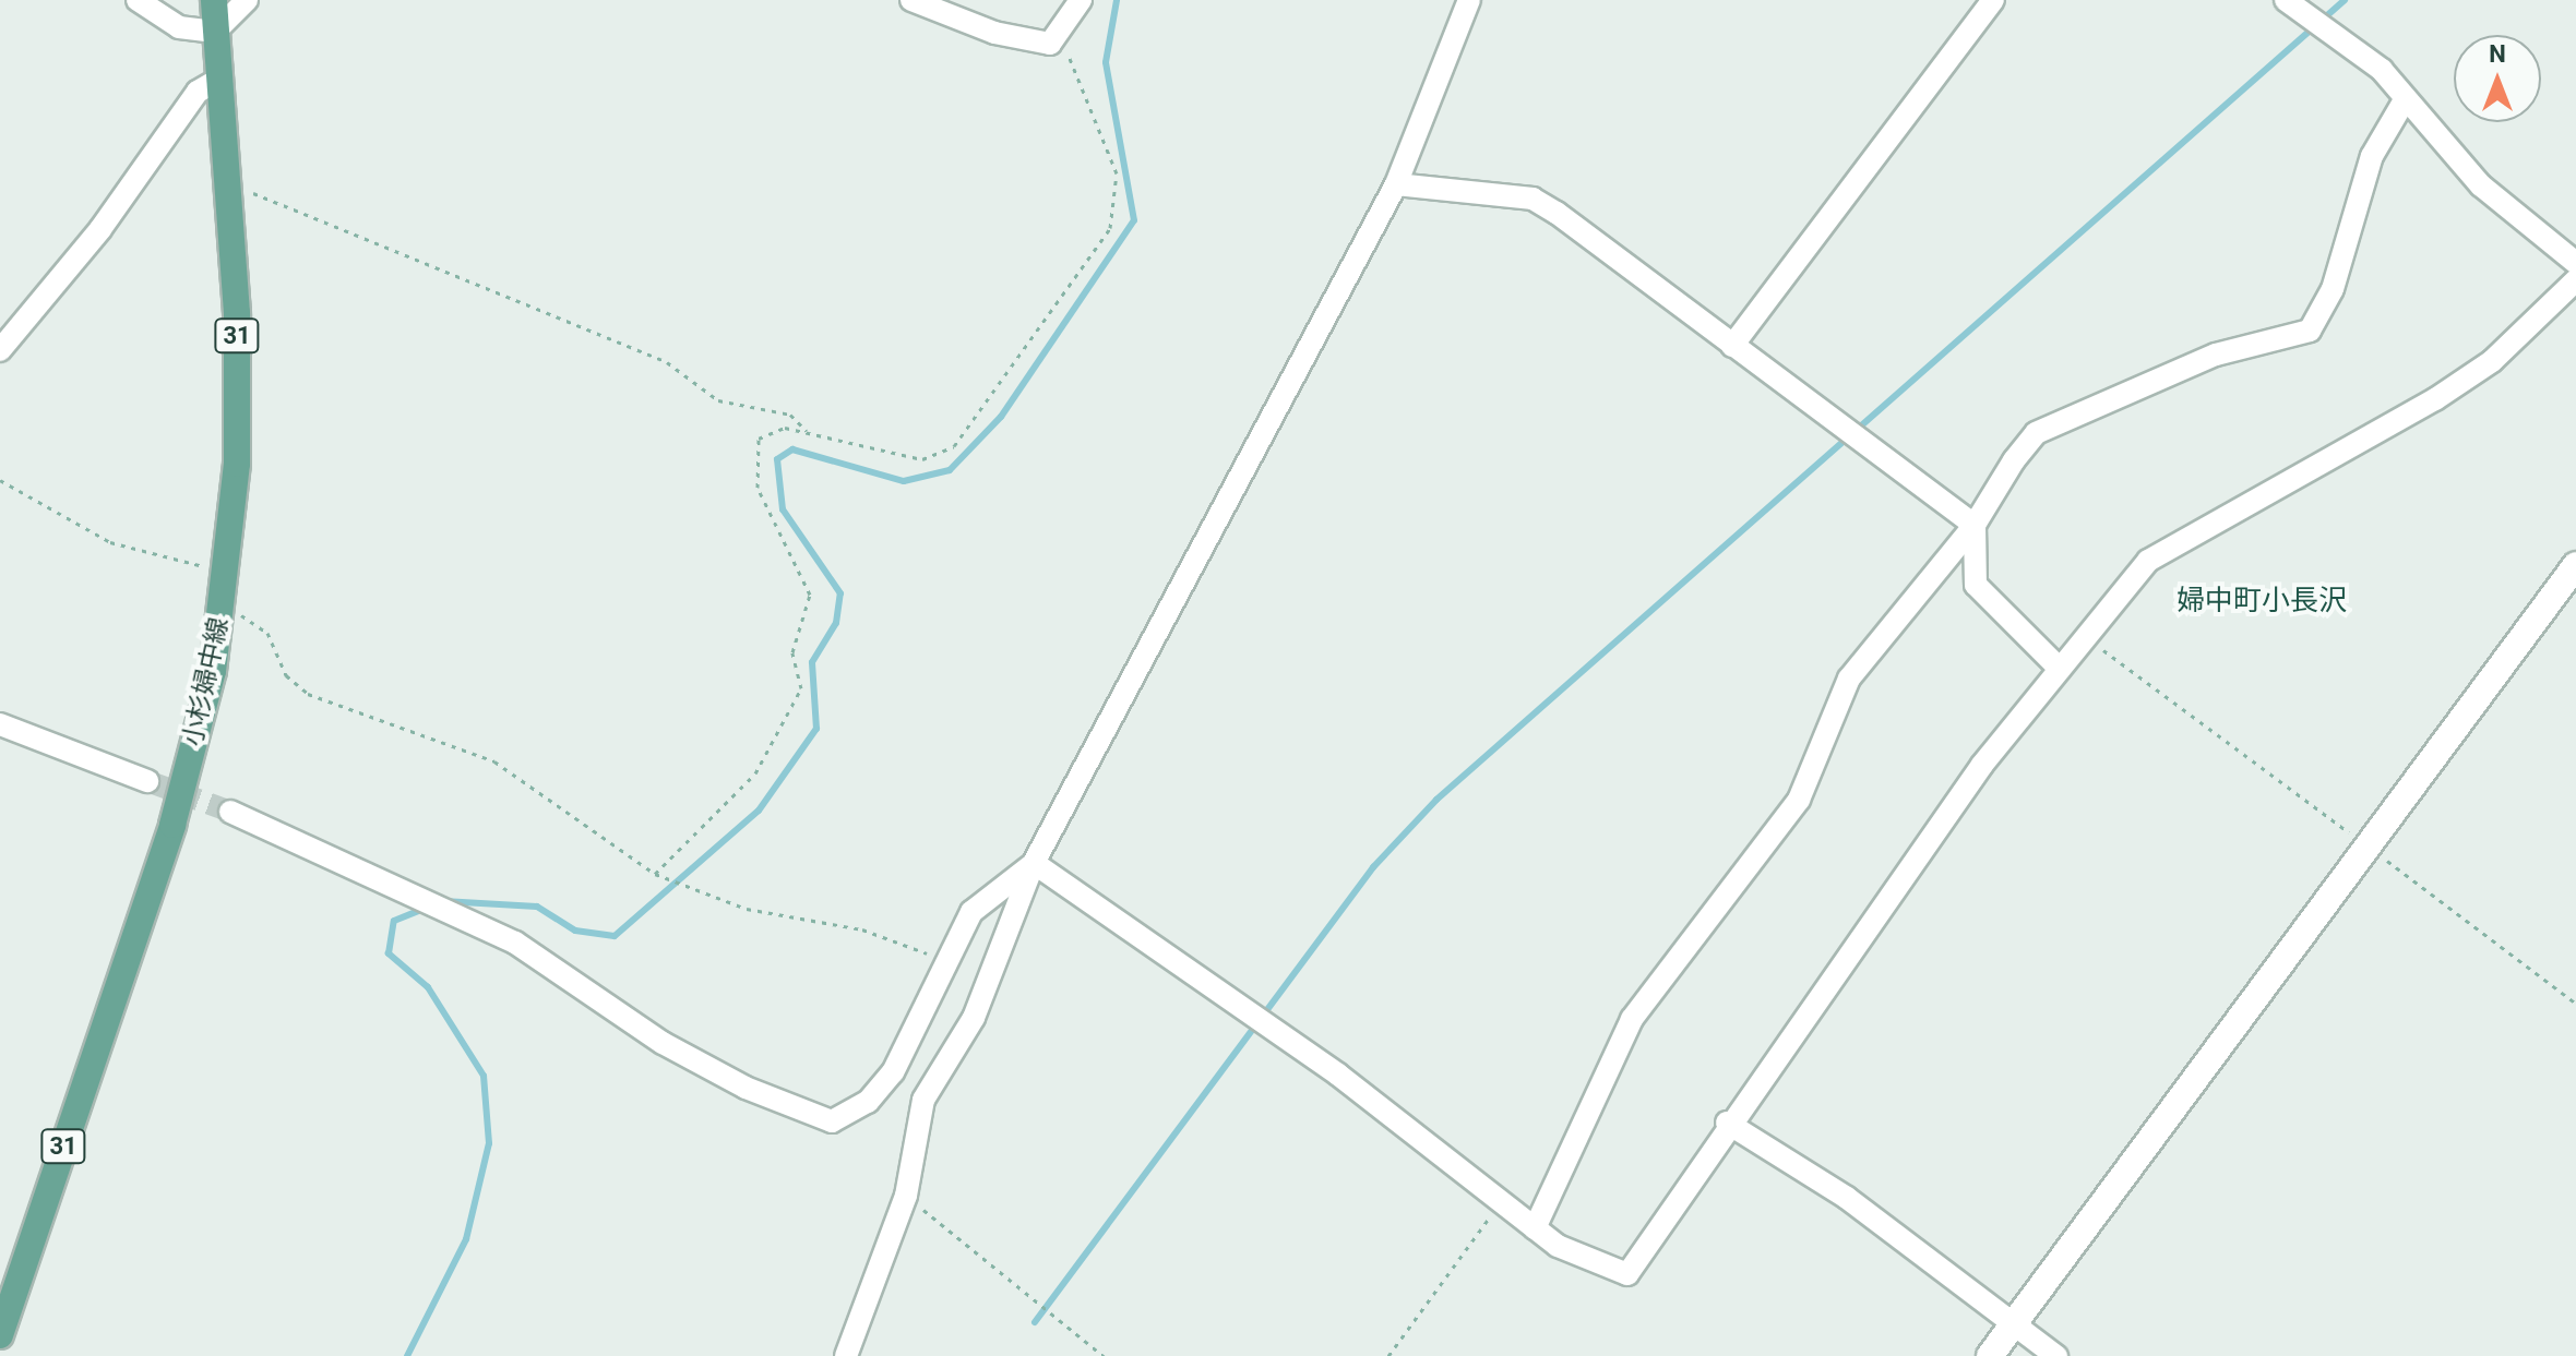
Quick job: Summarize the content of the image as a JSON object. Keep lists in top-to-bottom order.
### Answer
{
  "streets": {
    "main road": ["31", "小杉婦中線"]
  },
  "districts": ["婦中町小長沢"],
  "north": "top"
}
